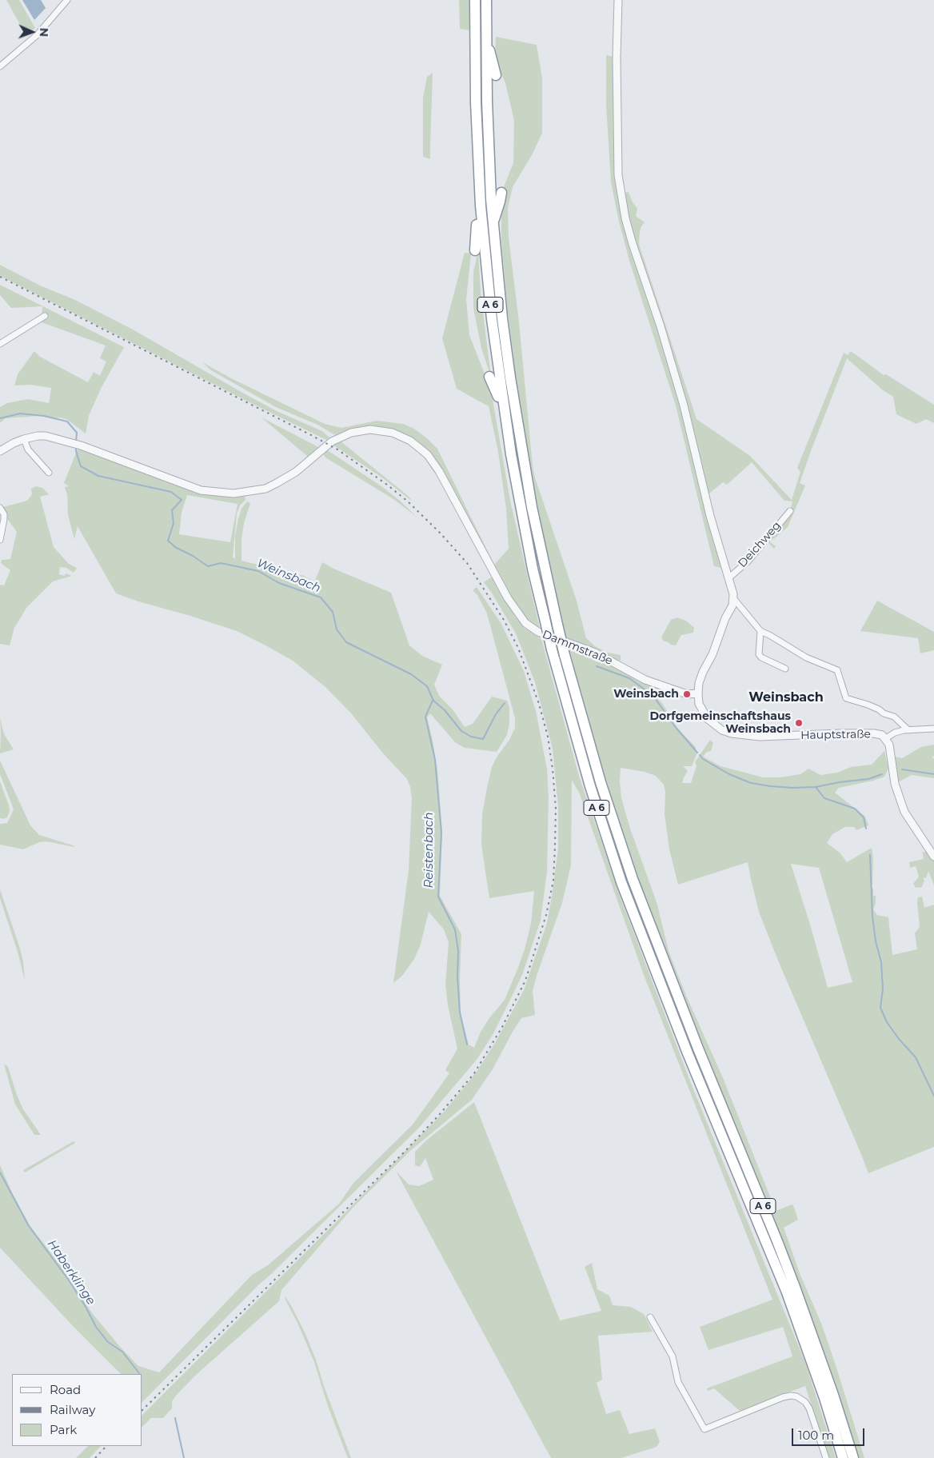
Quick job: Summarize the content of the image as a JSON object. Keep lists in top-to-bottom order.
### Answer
{
  "streets": {
    "highway": ["A 6"],
    "street": ["Deichweg", "Dammstraße", "Hauptstraße"]
  },
  "crossings": [
    ["Dammstraße", "Hauptstraße"]
  ],
  "districts": ["Weinsbach"],
  "water": ["Weinsbach", "Reistenbach", "Haberklinge"],
  "places": ["Weinsbach", "Dorfgemeinschaftshaus Weinsbach"],
  "legend": ["Road", "Railway", "Park"],
  "scale_bar": "100 m",
  "north": "right"
}
